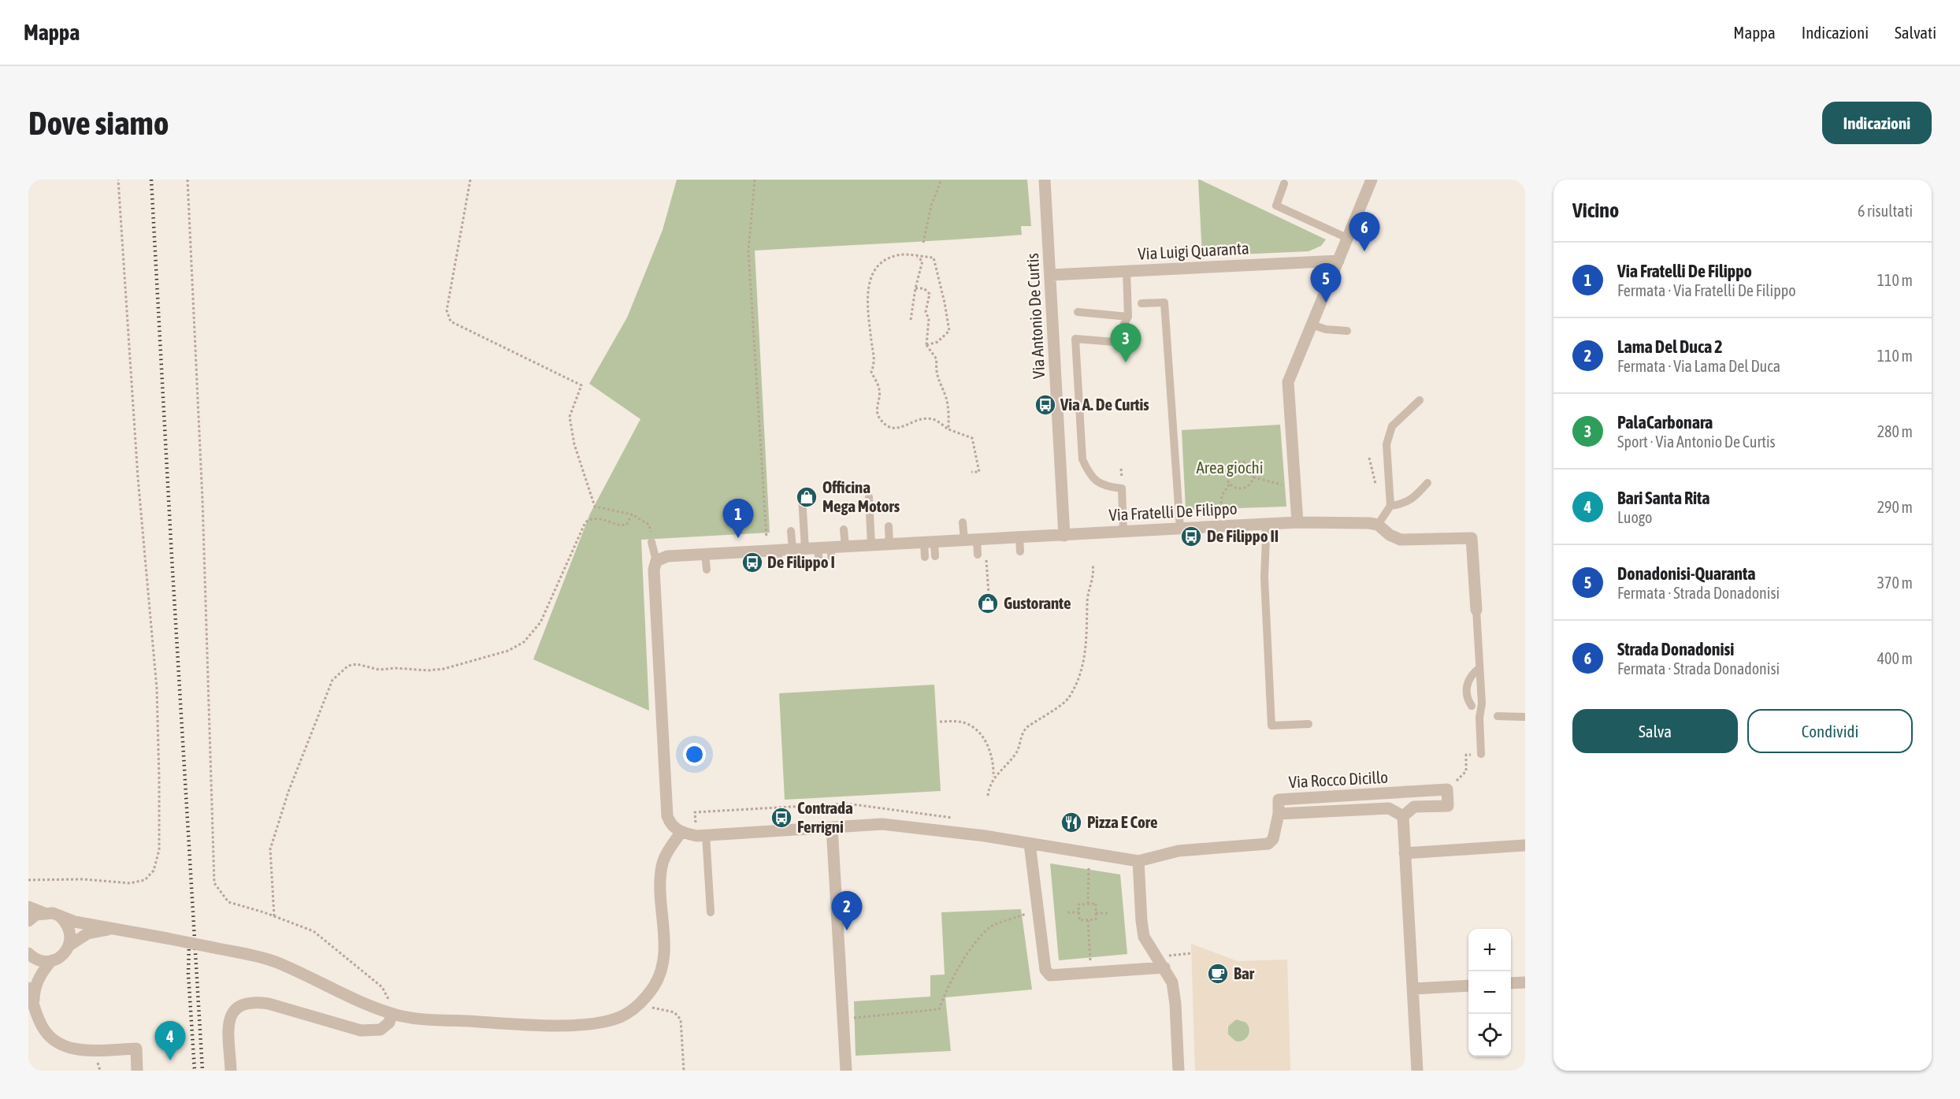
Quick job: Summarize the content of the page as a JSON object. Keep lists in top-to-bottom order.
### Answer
{
  "streets": {
    "street": [
      "Via Luigi Quaranta",
      "Via Antonio De Curtis",
      "Via Fratelli De Filippo",
      "Via Rocco Dicillo"
    ]
  },
  "crossings": [
    ["Via Luigi Quaranta", "Via Antonio De Curtis"],
    ["Via Antonio De Curtis", "Via Fratelli De Filippo"]
  ],
  "parks": ["Area giochi"],
  "places": {
    "bus stop": [
      "Via A. De Curtis",
      "De Filippo II",
      "De Filippo I",
      "Contrada Ferrigni"
    ],
    "shop": ["Officina Mega Motors", "Gustorante"],
    "restaurant": ["Pizza E Core"],
    "cafe": ["Bar"]
  },
  "page": {
    "header": "Mappa",
    "nav": ["Mappa", "Indicazioni", "Salvati"],
    "buttons": [
      "Indicazioni",
      ["Salva", "Condividi"]
    ],
    "title": "Dove siamo",
    "heading": ["Vicino", "6 risultati"],
    "pins": [
      "6",
      "5",
      "3",
      "1",
      "2",
      "4"
    ],
    "list": [
      {
        "mark": "1",
        "name": "Via Fratelli De Filippo",
        "note": "Fermata · Via Fratelli De Filippo",
        "value": "110 m"
      },
      {
        "mark": "2",
        "name": "Lama Del Duca 2",
        "note": "Fermata · Via Lama Del Duca",
        "value": "110 m"
      },
      {
        "mark": "3",
        "name": "PalaCarbonara",
        "note": "Sport · Via Antonio De Curtis",
        "value": "280 m"
      },
      {
        "mark": "4",
        "name": "Bari Santa Rita",
        "note": "Luogo",
        "value": "290 m"
      },
      {
        "mark": "5",
        "name": "Donadonisi-Quaranta",
        "note": "Fermata · Strada Donadonisi",
        "value": "370 m"
      },
      {
        "mark": "6",
        "name": "Strada Donadonisi",
        "note": "Fermata · Strada Donadonisi",
        "value": "400 m"
      }
    ],
    "map_buttons": ["+", "−"]
  }
}
